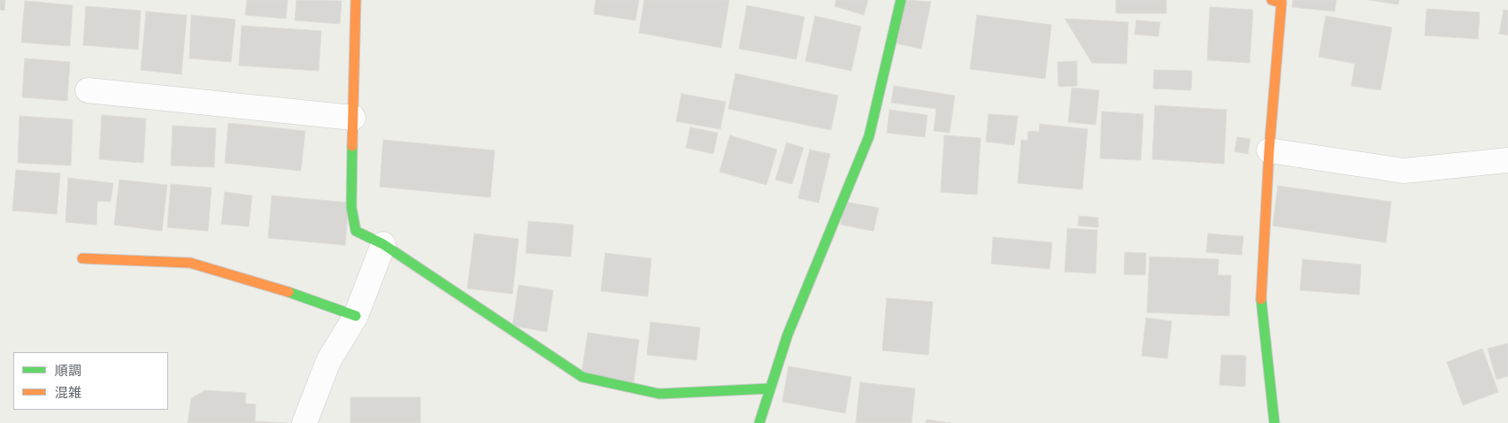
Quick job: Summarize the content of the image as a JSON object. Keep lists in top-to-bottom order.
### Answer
{
  "legend": ["順調", "混雑"]
}
